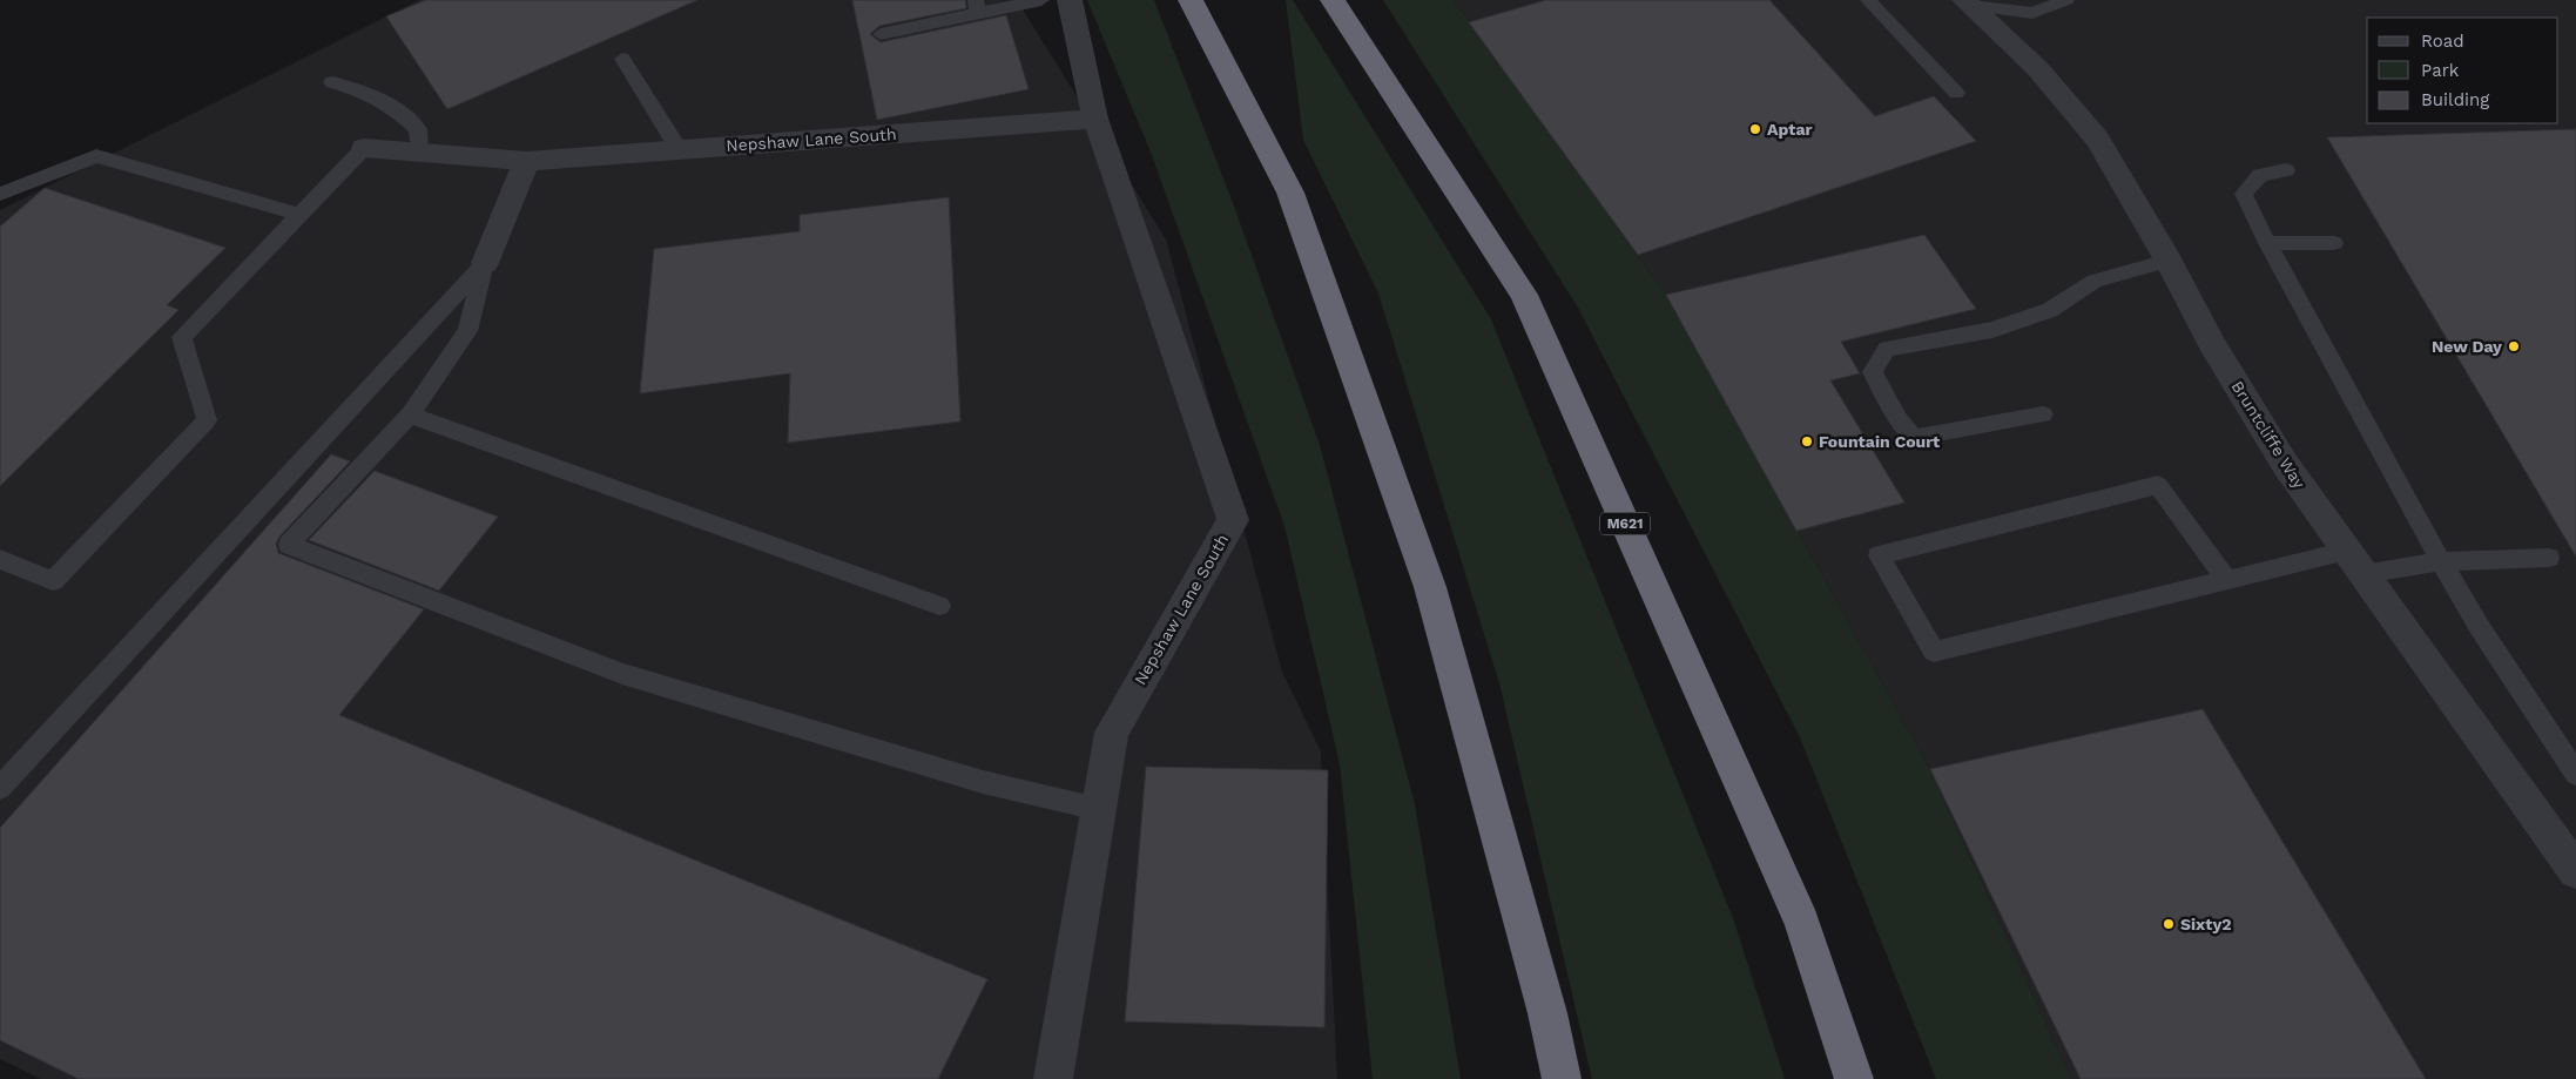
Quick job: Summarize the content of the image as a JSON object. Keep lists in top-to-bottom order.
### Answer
{
  "streets": {
    "highway": ["M621"],
    "street": ["Nepshaw Lane South", "Bruntcliffe Way"]
  },
  "places": [
    "Aptar",
    "New Day",
    "Fountain Court",
    "Sixty2"
  ],
  "legend": ["Road", "Park", "Building"]
}
